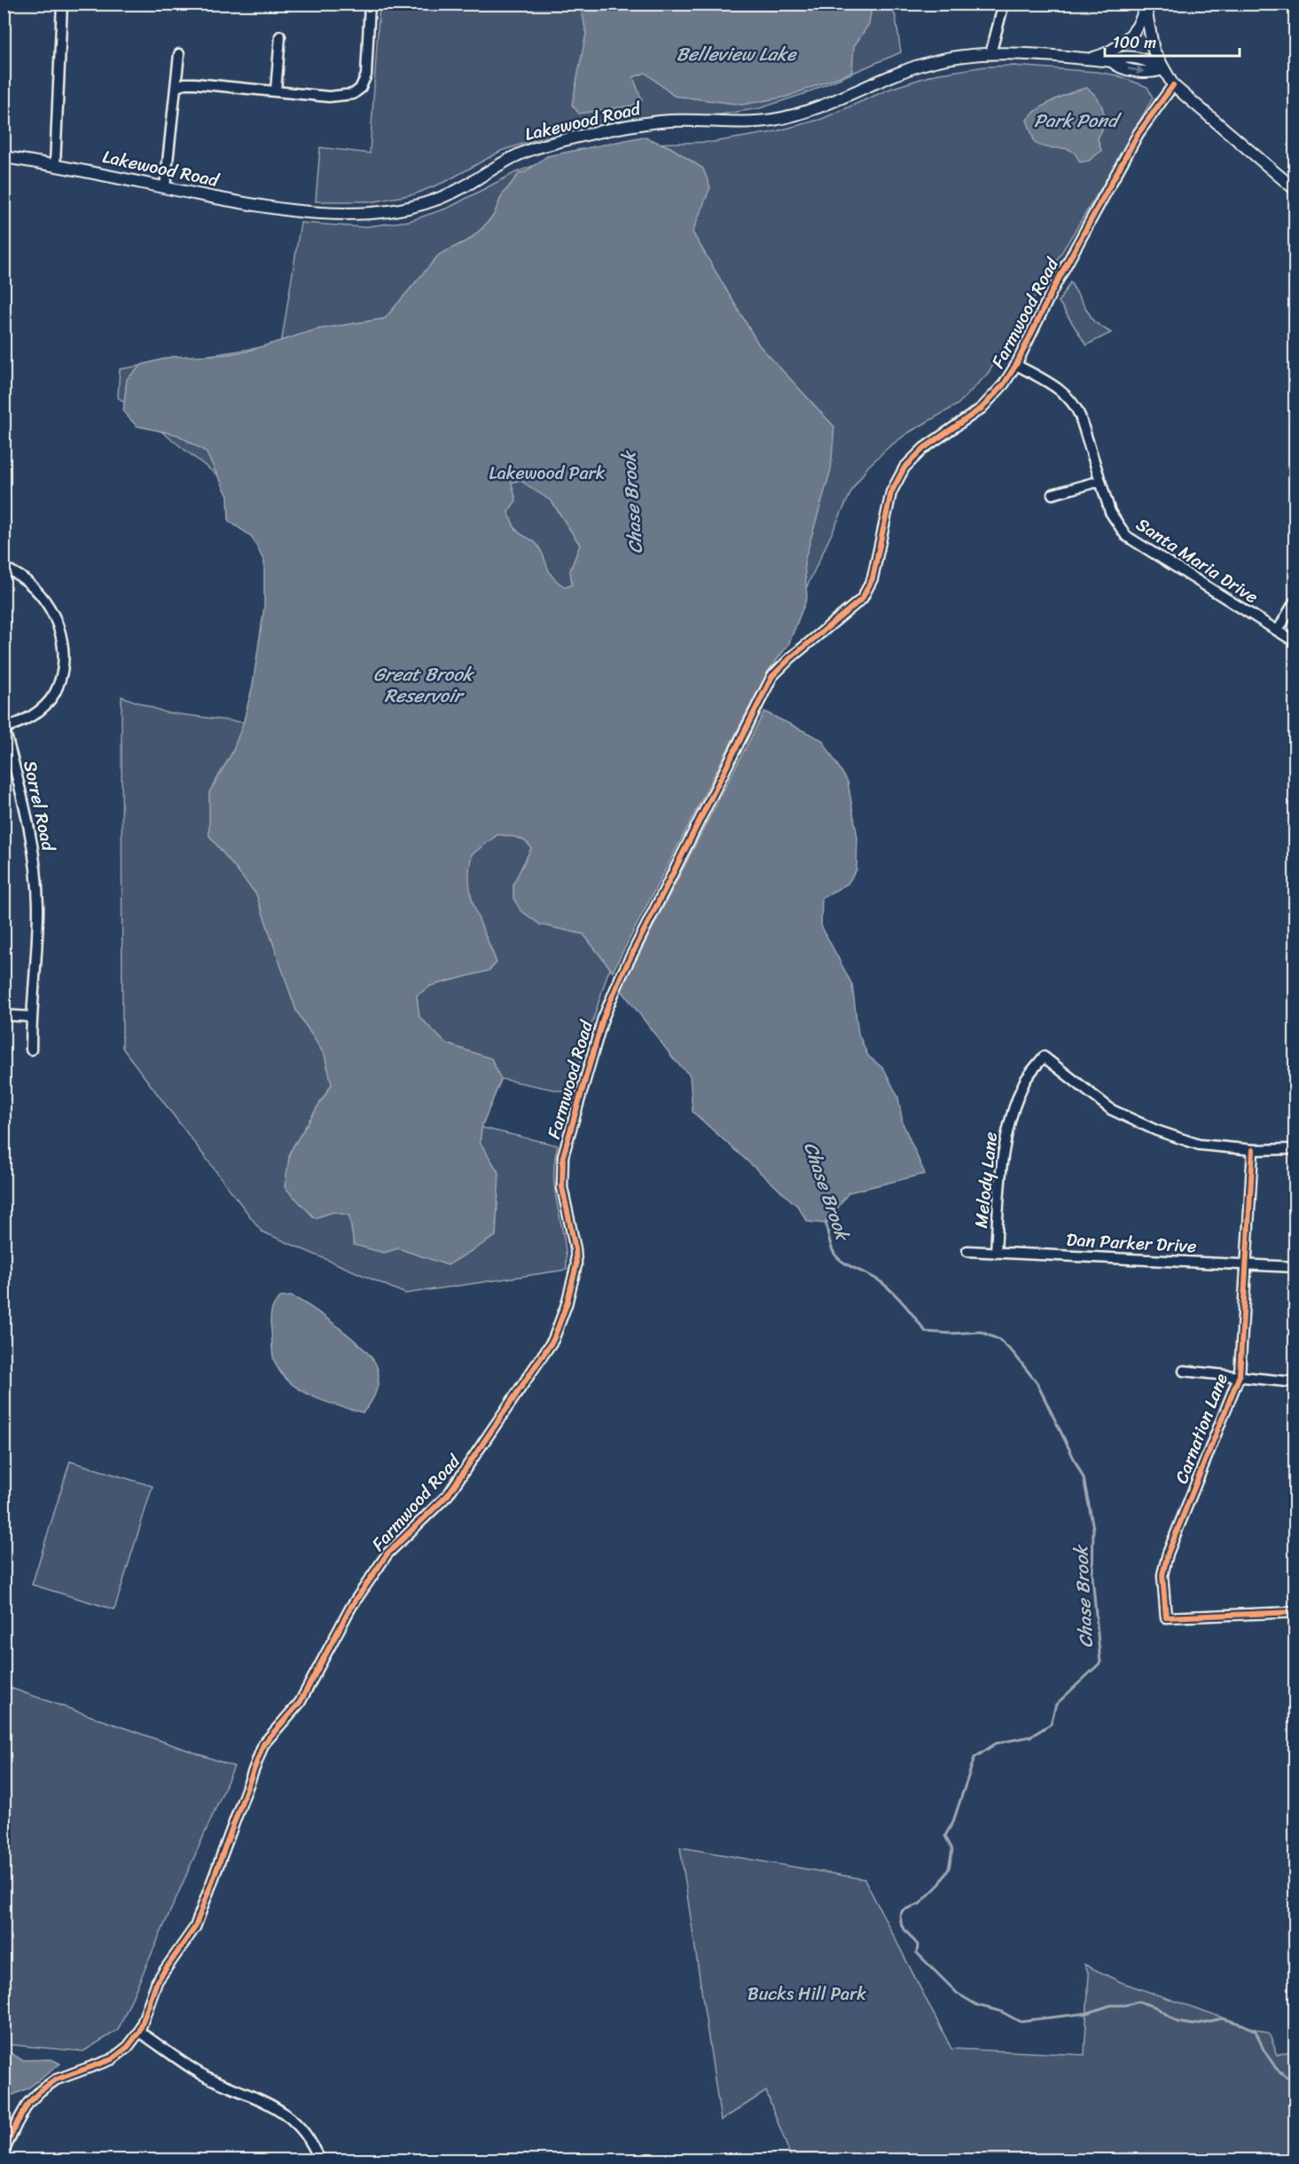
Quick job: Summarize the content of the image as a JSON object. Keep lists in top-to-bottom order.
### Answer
{
  "streets": {
    "main road": ["Lakewood Road"],
    "street": [
      "Farmwood Road",
      "Santa Maria Drive",
      "Sorrel Road",
      "Melody Lane",
      "Dan Parker Drive",
      "Carnation Lane"
    ]
  },
  "crossings": [
    ["Farmwood Road", "Santa Maria Drive"],
    ["Melody Lane", "Dan Parker Drive"],
    ["Melody Lane", "Carnation Lane"],
    ["Dan Parker Drive", "Carnation Lane"]
  ],
  "water": [
    "Belleview Lake",
    "Park Pond",
    "Chase Brook",
    "Great Brook Reservoir"
  ],
  "parks": ["Lakewood Park", "Bucks Hill Park"],
  "scale_bar": "100 m"
}
